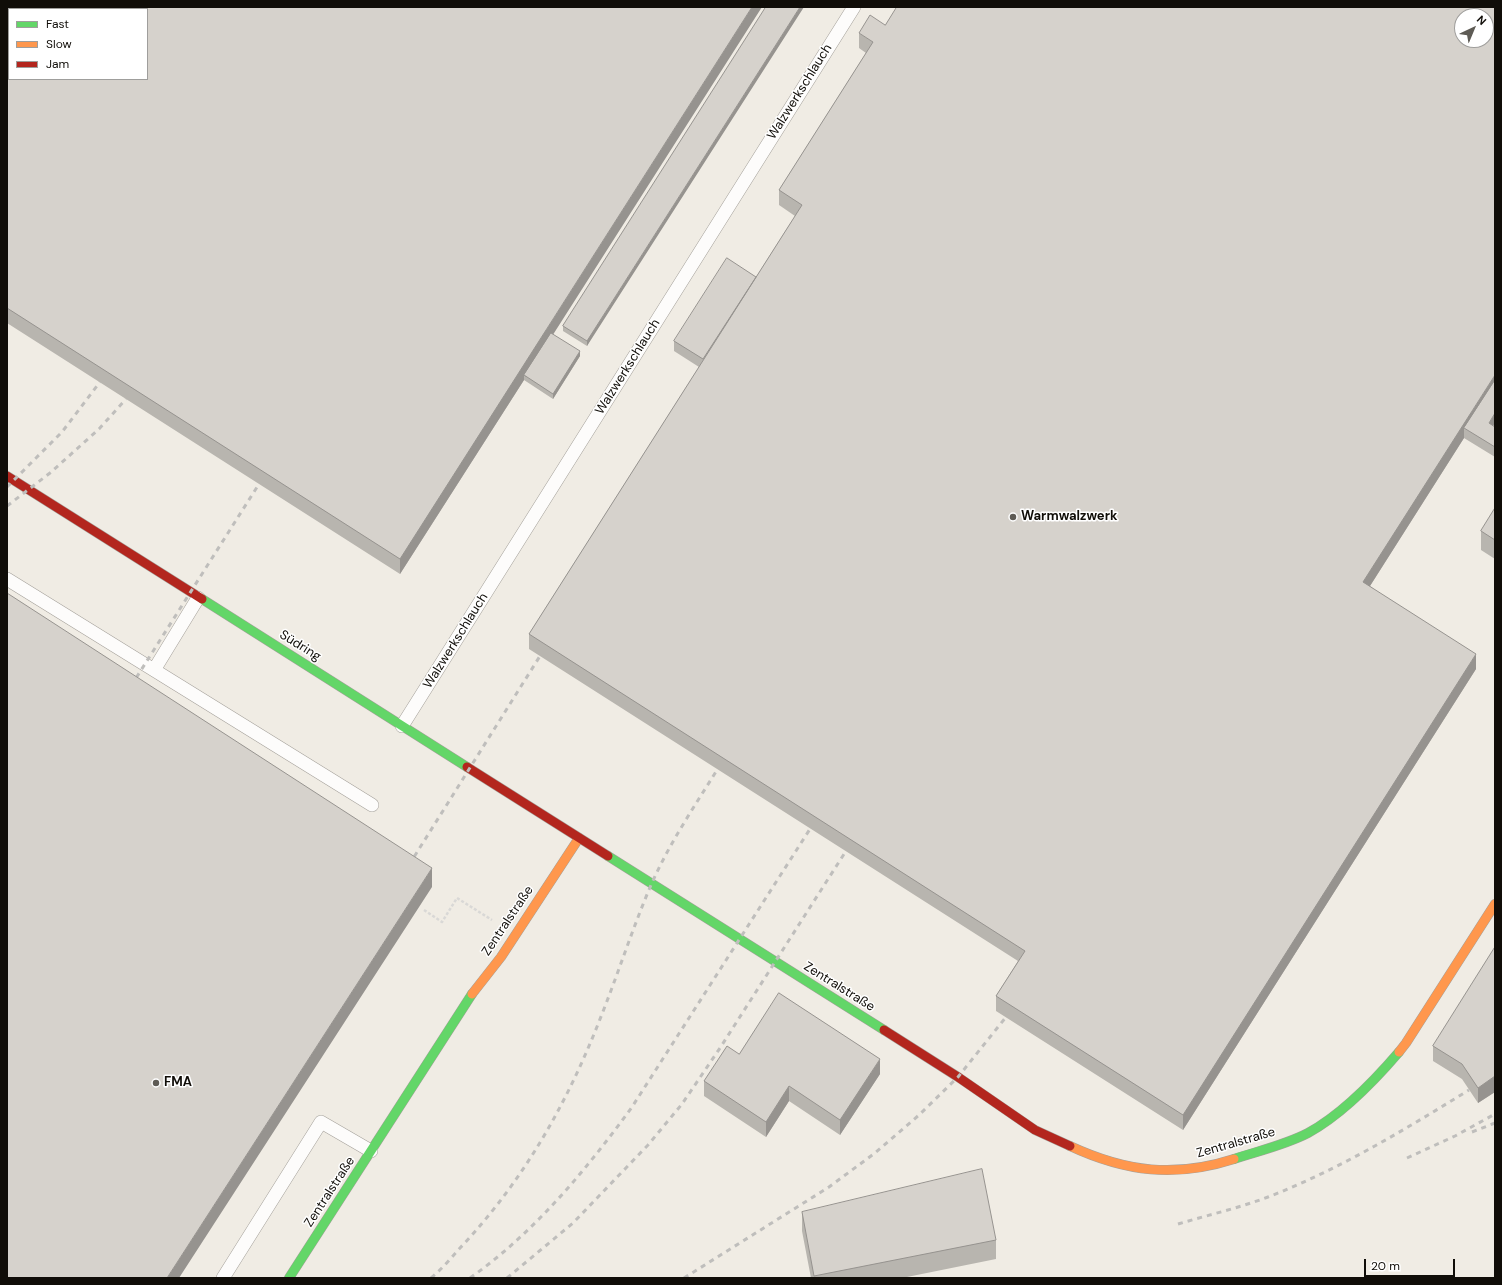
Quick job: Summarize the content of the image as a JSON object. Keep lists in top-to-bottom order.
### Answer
{
  "streets": {
    "street": ["Südring", "Zentralstraße"],
    "lane": ["Walzwerkschlauch"]
  },
  "crossings": [
    ["Walzwerkschlauch", "Südring"],
    ["Südring", "Zentralstraße"]
  ],
  "places": ["Warmwalzwerk", "FMA"],
  "legend": ["Fast", "Slow", "Jam"],
  "scale_bar": "20 m",
  "north": "top right"
}
